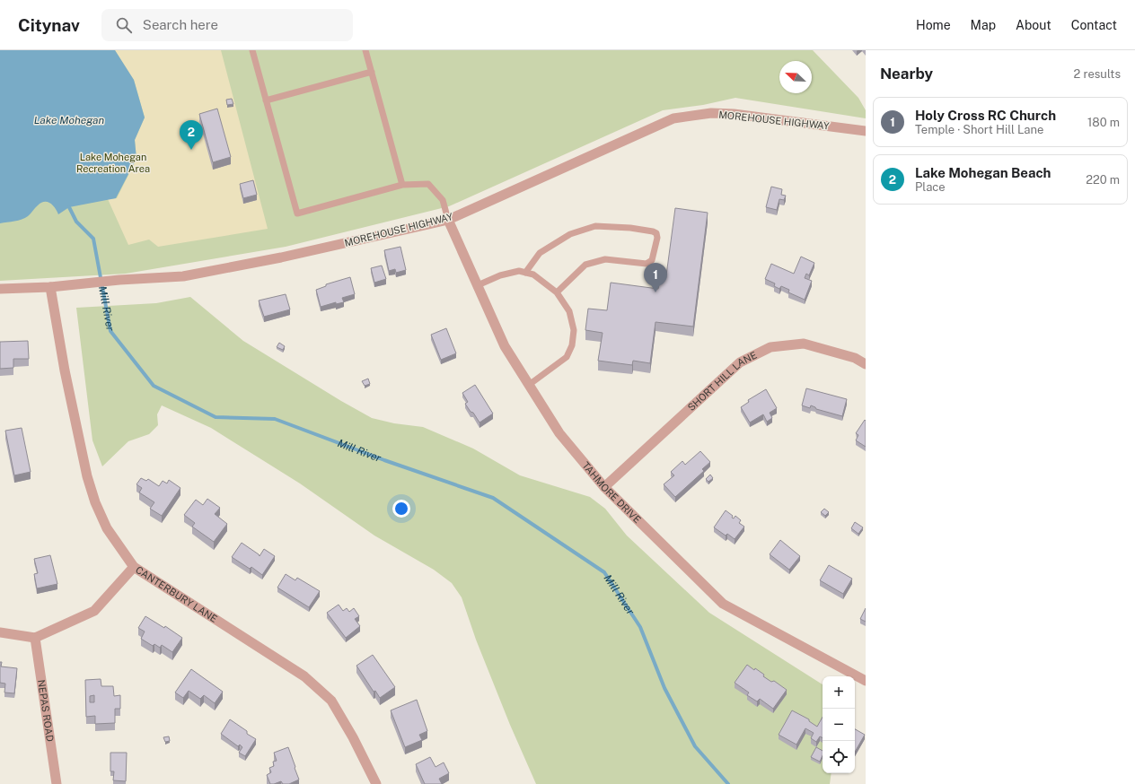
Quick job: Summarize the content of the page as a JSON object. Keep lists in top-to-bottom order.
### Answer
{
  "streets": {
    "street": [
      "MOREHOUSE HIGHWAY",
      "SHORT HILL LANE",
      "TAHMORE DRIVE",
      "CANTERBURY LANE",
      "NEPAS ROAD"
    ]
  },
  "crossings": [
    ["MOREHOUSE HIGHWAY", "TAHMORE DRIVE"],
    ["MOREHOUSE HIGHWAY", "CANTERBURY LANE"],
    ["SHORT HILL LANE", "TAHMORE DRIVE"]
  ],
  "water": ["Lake Mohegan", "Mill River"],
  "parks": ["Lake Mohegan Recreation Area"],
  "north": "top left",
  "page": {
    "header": "Citynav",
    "search": "Search here",
    "nav": [
      "Home",
      "Map",
      "About",
      "Contact"
    ],
    "heading": ["Nearby", "2 results"],
    "list": [
      {
        "mark": "1",
        "name": "Holy Cross RC Church",
        "note": "Temple · Short Hill Lane",
        "value": "180 m"
      },
      {
        "mark": "2",
        "name": "Lake Mohegan Beach",
        "note": "Place",
        "value": "220 m"
      }
    ],
    "pins": ["2", "1"],
    "map_buttons": ["+", "−"]
  }
}
